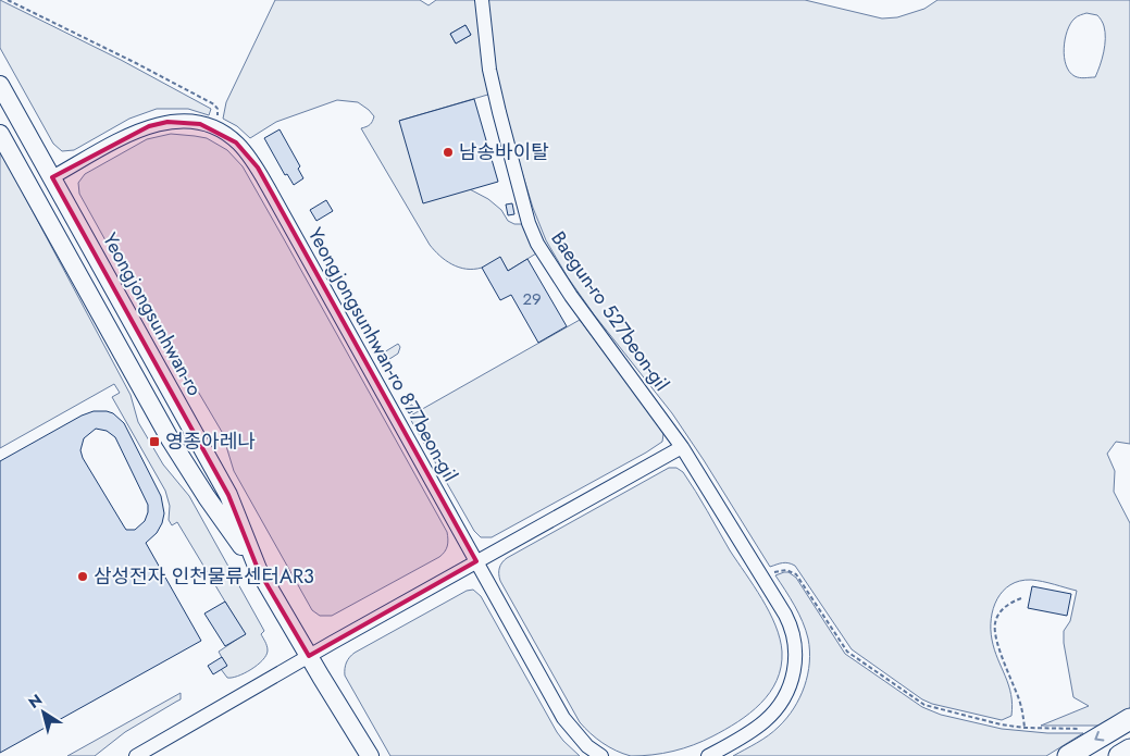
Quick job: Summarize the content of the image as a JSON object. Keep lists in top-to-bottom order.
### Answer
{
  "streets": {
    "main road": ["Yeongjongsunhwan-ro"],
    "street": ["Baegun-ro 527beon-gil", "Yeongjongsunhwan-ro 877beon-gil"]
  },
  "crossings": [
    ["Yeongjongsunhwan-ro", "Yeongjongsunhwan-ro 877beon-gil"]
  ],
  "places": {
    "other": ["남송바이탈", "삼성전자 인천물류센터AR3"],
    "transit": ["영종아레나"]
  },
  "house_numbers": ["29"],
  "north": "top left"
}
